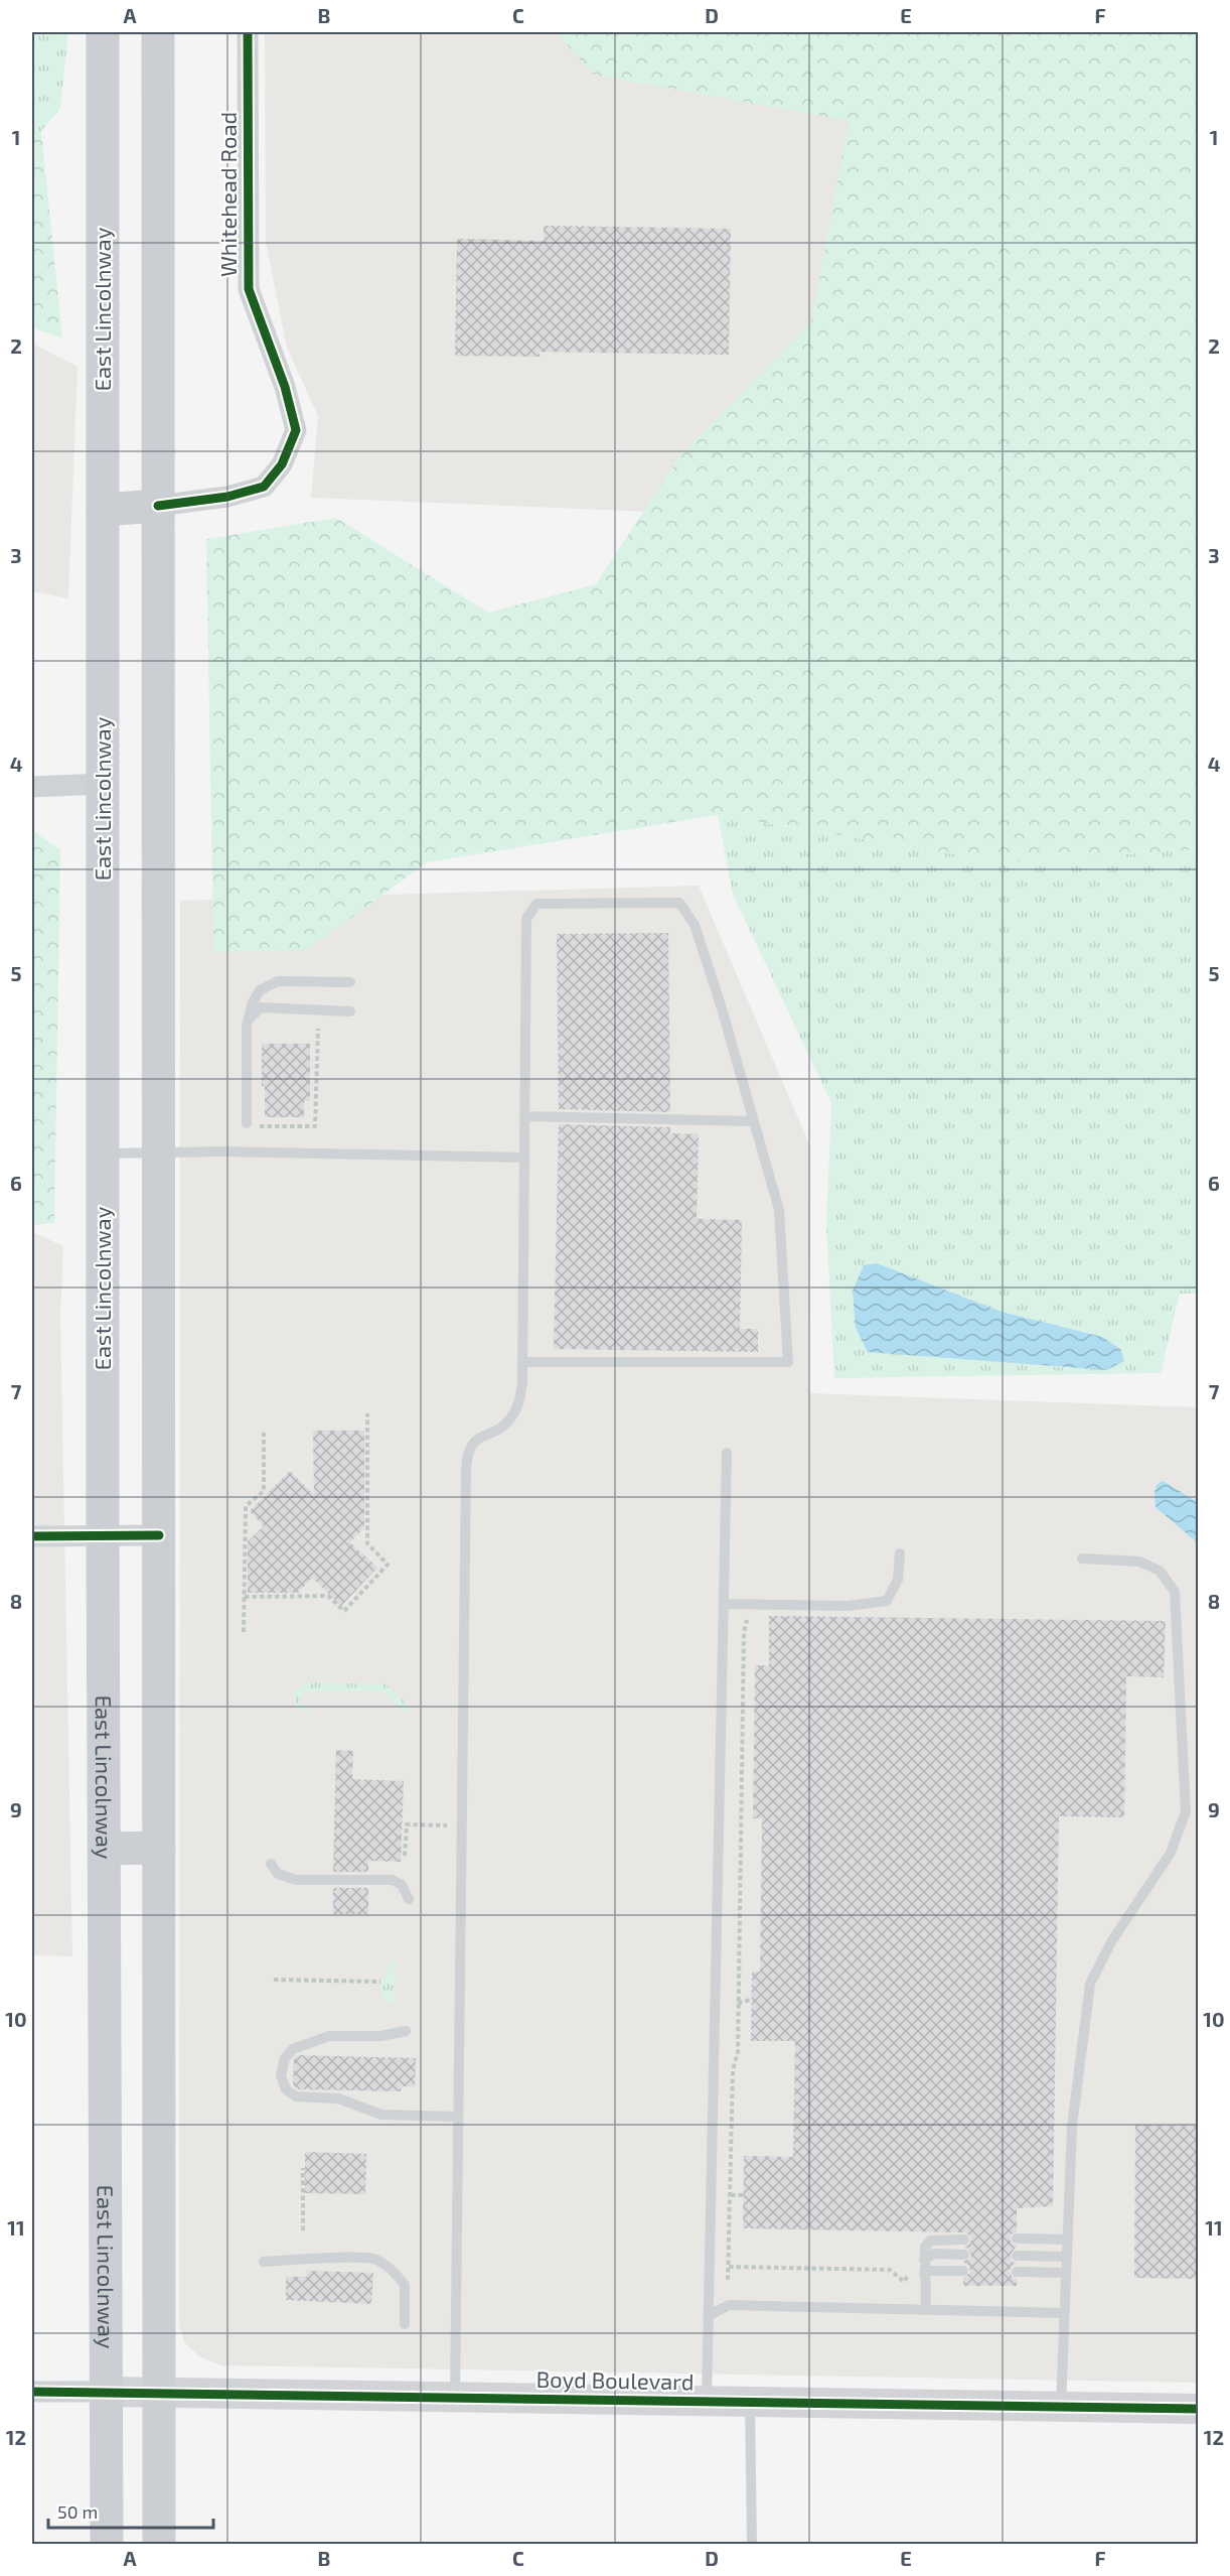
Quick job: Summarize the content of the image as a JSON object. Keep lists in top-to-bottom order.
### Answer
{
  "streets": {
    "main road": ["East Lincolnway"],
    "street": ["Whitehead Road", "Boyd Boulevard"]
  },
  "crossings": [
    ["East Lincolnway", "Boyd Boulevard"]
  ],
  "scale_bar": "50 m",
  "grid": {
    "columns": [
      "A",
      "B",
      "C",
      "D",
      "E",
      "F"
    ],
    "rows": [
      "1",
      "2",
      "3",
      "4",
      "5",
      "6",
      "7",
      "8",
      "9",
      "10",
      "11",
      "12"
    ]
  }
}
